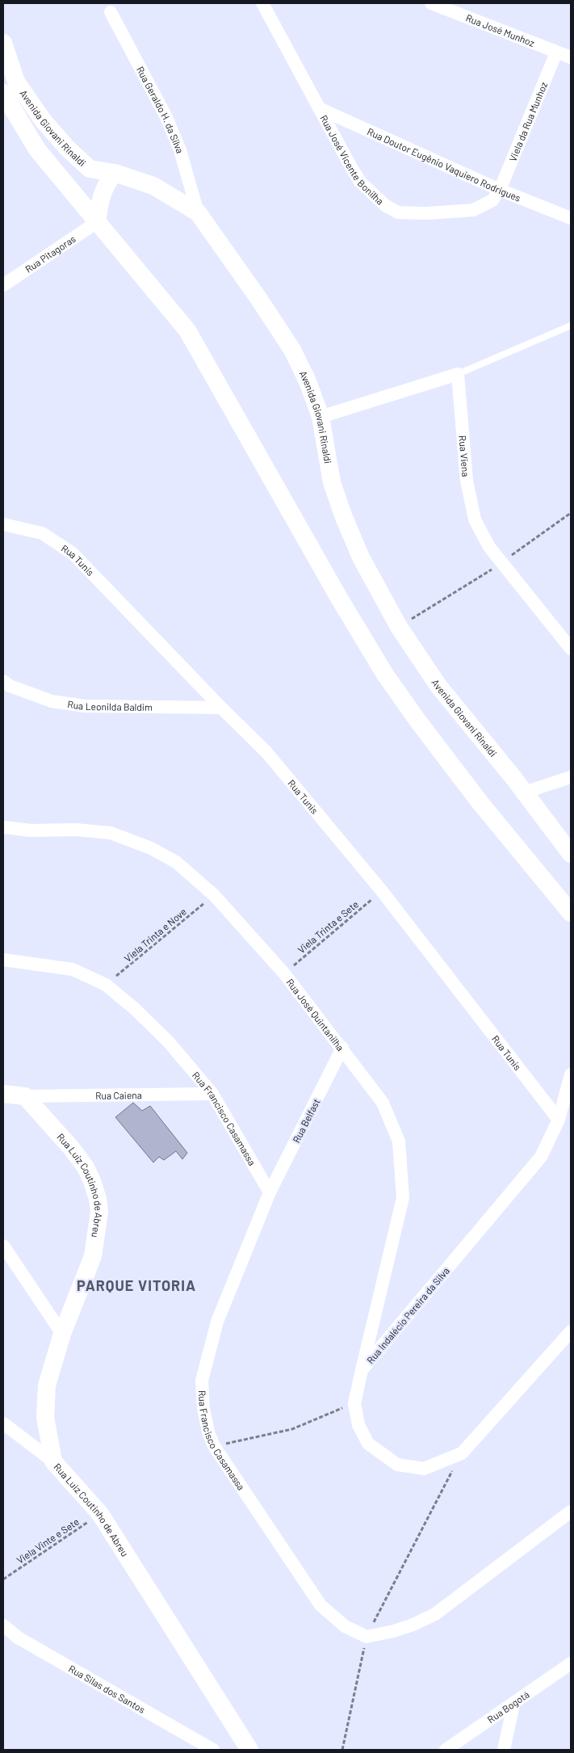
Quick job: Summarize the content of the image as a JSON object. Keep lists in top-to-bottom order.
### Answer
{
  "streets": {
    "street": [
      "Rua José Munhoz",
      "Rua Geraldo H. da Silva",
      "Viela da Rua Munhoz",
      "Avenida Giovani Rinaldi",
      "Rua José Vicente Bonilha",
      "Rua Doutor Eugênio Vaquiero Rodrigues",
      "Rua Pitagoras",
      "Rua Viena",
      "Rua Tunis",
      "Rua Leonilda Baldim",
      "Rua José Quintanilha",
      "Rua Caiena",
      "Rua Francisco Casamassa",
      "Rua Belfast",
      "Rua Luiz Coutinho de Abreu",
      "Rua Indalécio Pereira da Silva",
      "Rua Silas dos Santos",
      "Rua Bogotá"
    ],
    "path": ["Viela Trinta e Sete", "Viela Trinta e Nove", "Viela Vinte e Sete"]
  },
  "crossings": [
    ["Rua José Munhoz", "Viela da Rua Munhoz"],
    ["Rua Geraldo H. da Silva", "Avenida Giovani Rinaldi"],
    ["Viela da Rua Munhoz", "Rua José Vicente Bonilha"],
    ["Viela da Rua Munhoz", "Rua Doutor Eugênio Vaquiero Rodrigues"],
    ["Avenida Giovani Rinaldi", "Rua Pitagoras"],
    ["Rua José Vicente Bonilha", "Rua Doutor Eugênio Vaquiero Rodrigues"],
    ["Rua Tunis", "Rua Leonilda Baldim"],
    ["Rua Tunis", "Viela Trinta e Sete"],
    ["Rua Tunis", "Rua Indalécio Pereira da Silva"],
    ["Viela Trinta e Sete", "Rua José Quintanilha"],
    ["Viela Trinta e Nove", "Rua José Quintanilha"],
    ["Viela Trinta e Nove", "Rua Francisco Casamassa"],
    ["Rua José Quintanilha", "Rua Belfast"],
    ["Rua José Quintanilha", "Rua Indalécio Pereira da Silva"],
    ["Rua Caiena", "Rua Francisco Casamassa"],
    ["Rua Caiena", "Rua Luiz Coutinho de Abreu"],
    ["Rua Francisco Casamassa", "Rua Belfast"],
    ["Rua Luiz Coutinho de Abreu", "Viela Vinte e Sete"]
  ],
  "districts": ["PARQUE VITORIA"]
}
